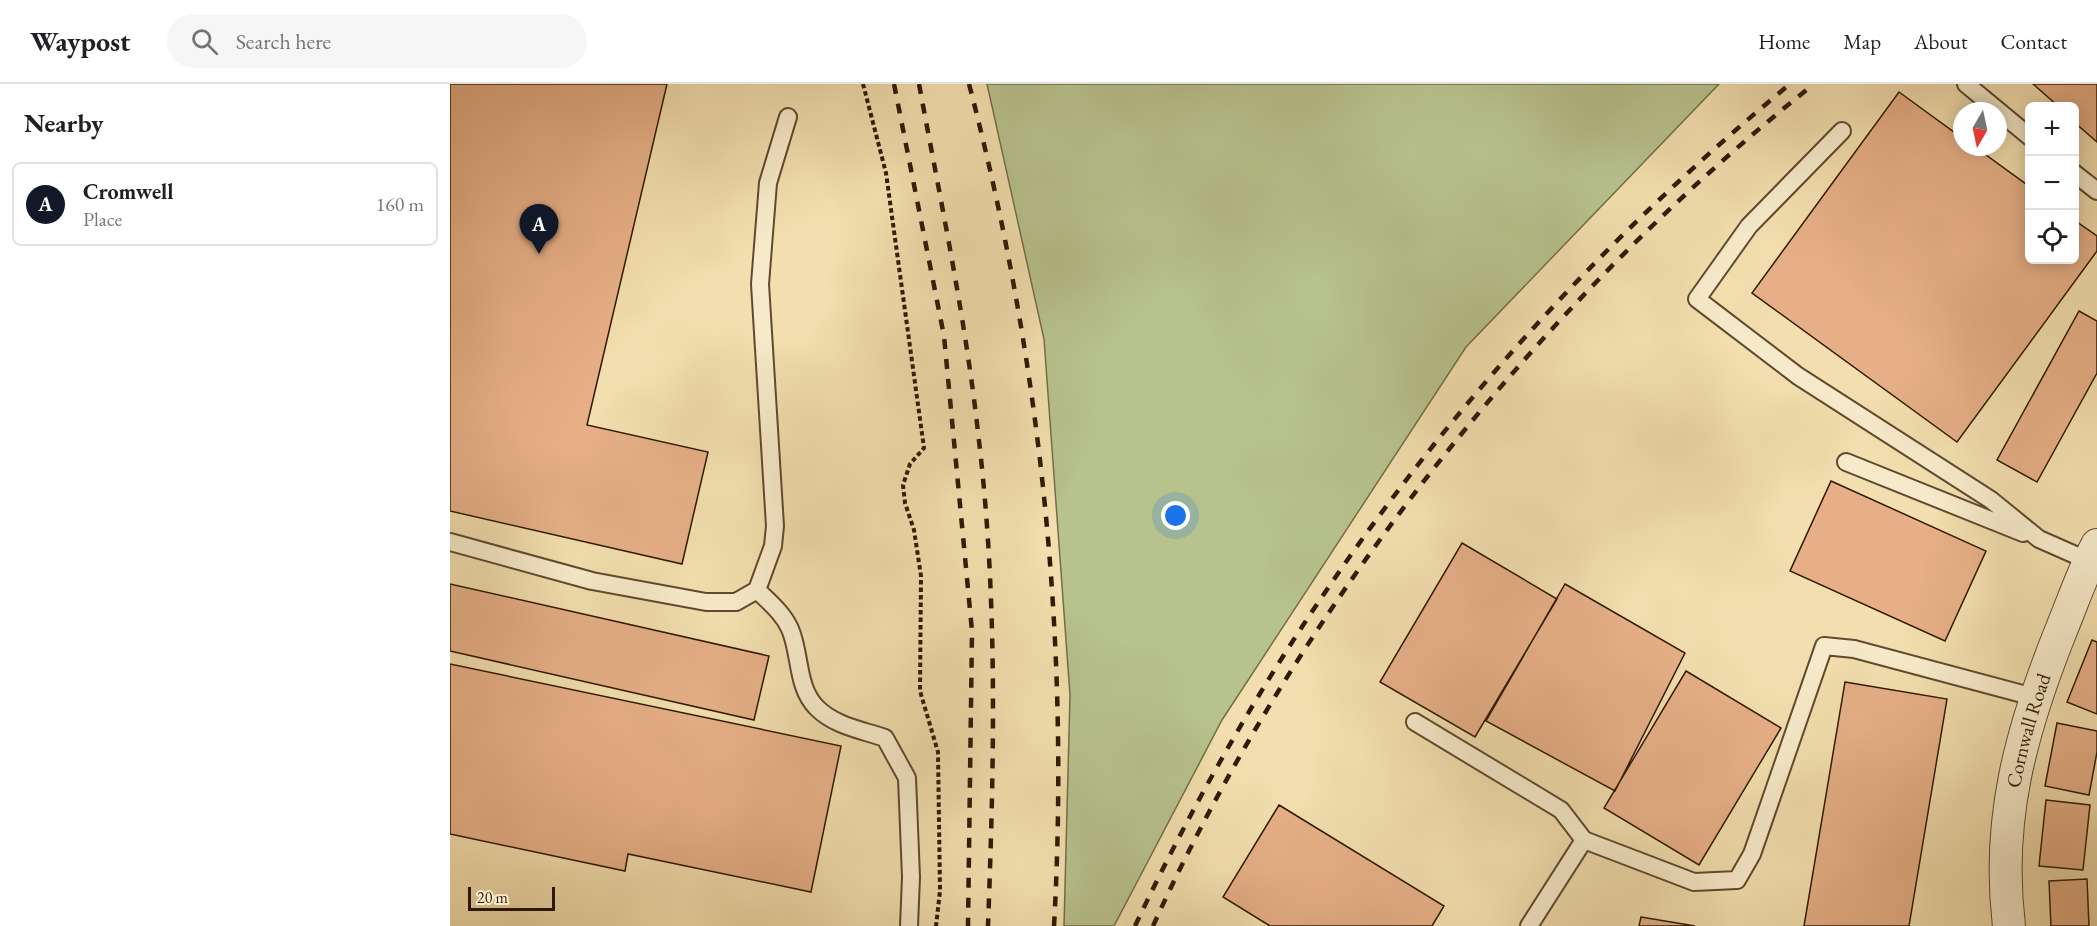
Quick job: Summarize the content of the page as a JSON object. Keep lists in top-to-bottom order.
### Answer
{
  "streets": {
    "street": ["Cornwall Road"]
  },
  "scale_bar": "20 m",
  "north": "bottom",
  "page": {
    "header": "Waypost",
    "search": "Search here",
    "nav": [
      "Home",
      "Map",
      "About",
      "Contact"
    ],
    "heading": "Nearby",
    "map_buttons": ["+", "−"],
    "list": [
      {
        "mark": "A",
        "name": "Cromwell",
        "note": "Place",
        "value": "160 m"
      }
    ],
    "pins": "A",
    "scale": "20 m"
  }
}
